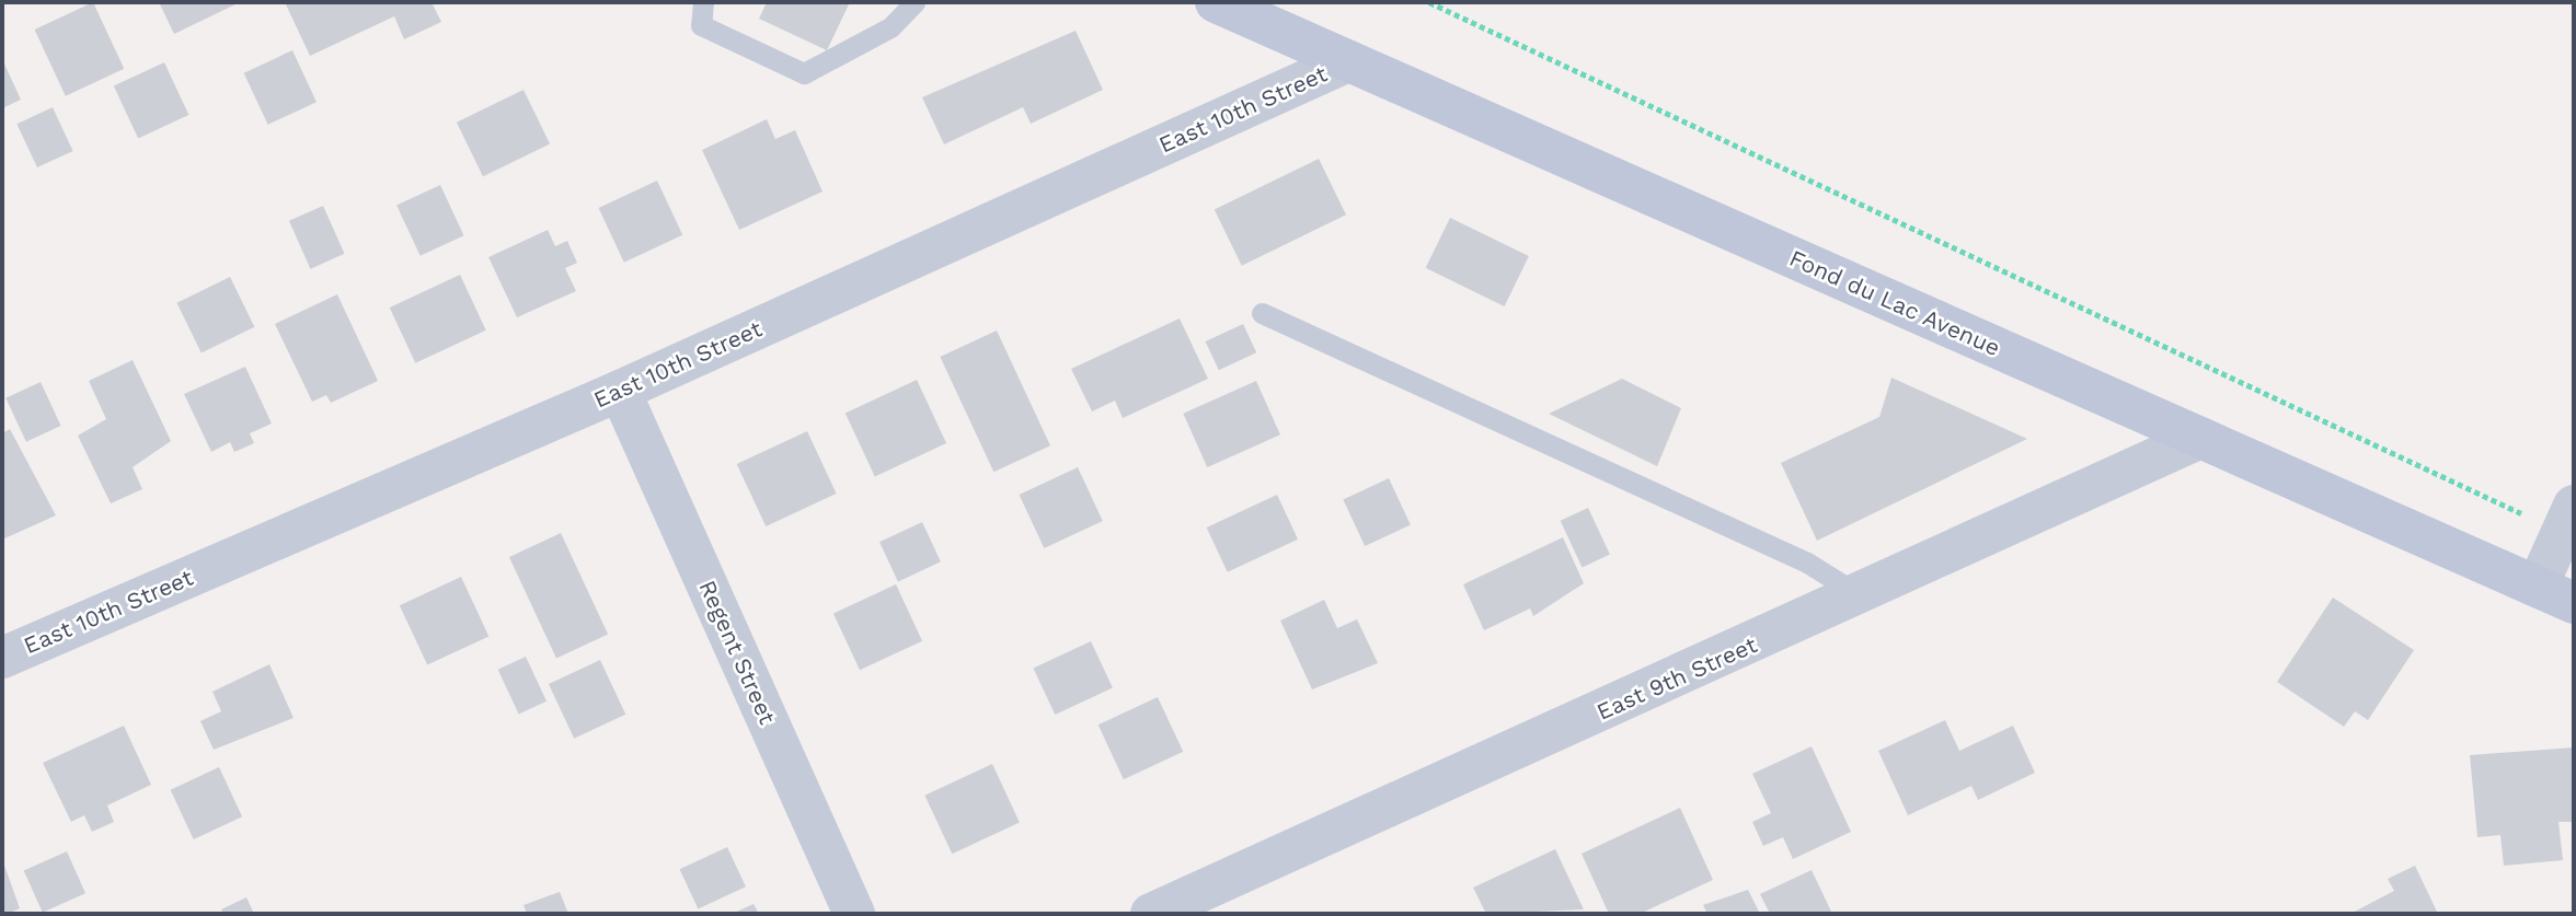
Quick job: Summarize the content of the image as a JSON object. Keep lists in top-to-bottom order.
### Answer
{
  "streets": {
    "main road": ["Fond du Lac Avenue"],
    "street": ["East 10th Street", "Regent Street", "East 9th Street"]
  },
  "crossings": [
    ["East 10th Street", "Fond du Lac Avenue"],
    ["East 10th Street", "Regent Street"],
    ["Fond du Lac Avenue", "East 9th Street"]
  ]
}
